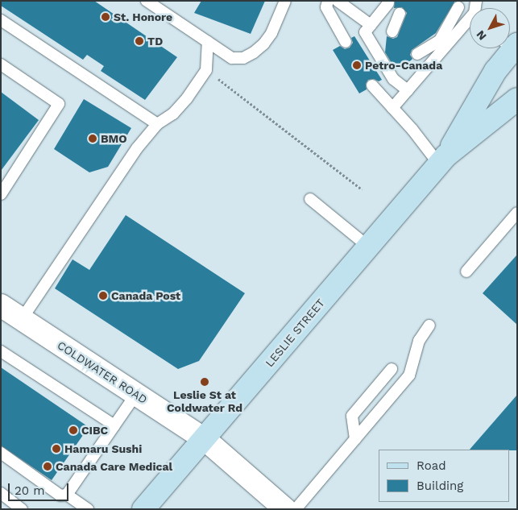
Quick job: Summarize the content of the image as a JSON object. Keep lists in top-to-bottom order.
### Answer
{
  "streets": {
    "main road": ["LESLIE STREET"],
    "street": ["COLDWATER ROAD"]
  },
  "crossings": [
    ["LESLIE STREET", "COLDWATER ROAD"]
  ],
  "places": [
    "St. Honore",
    "TD",
    "Petro-Canada",
    "BMO",
    "Canada Post",
    "Leslie St at Coldwater Rd",
    "CIBC",
    "Hamaru Sushi",
    "Canada Care Medical"
  ],
  "legend": ["Road", "Building"],
  "scale_bar": "20 m",
  "north": "bottom left"
}
